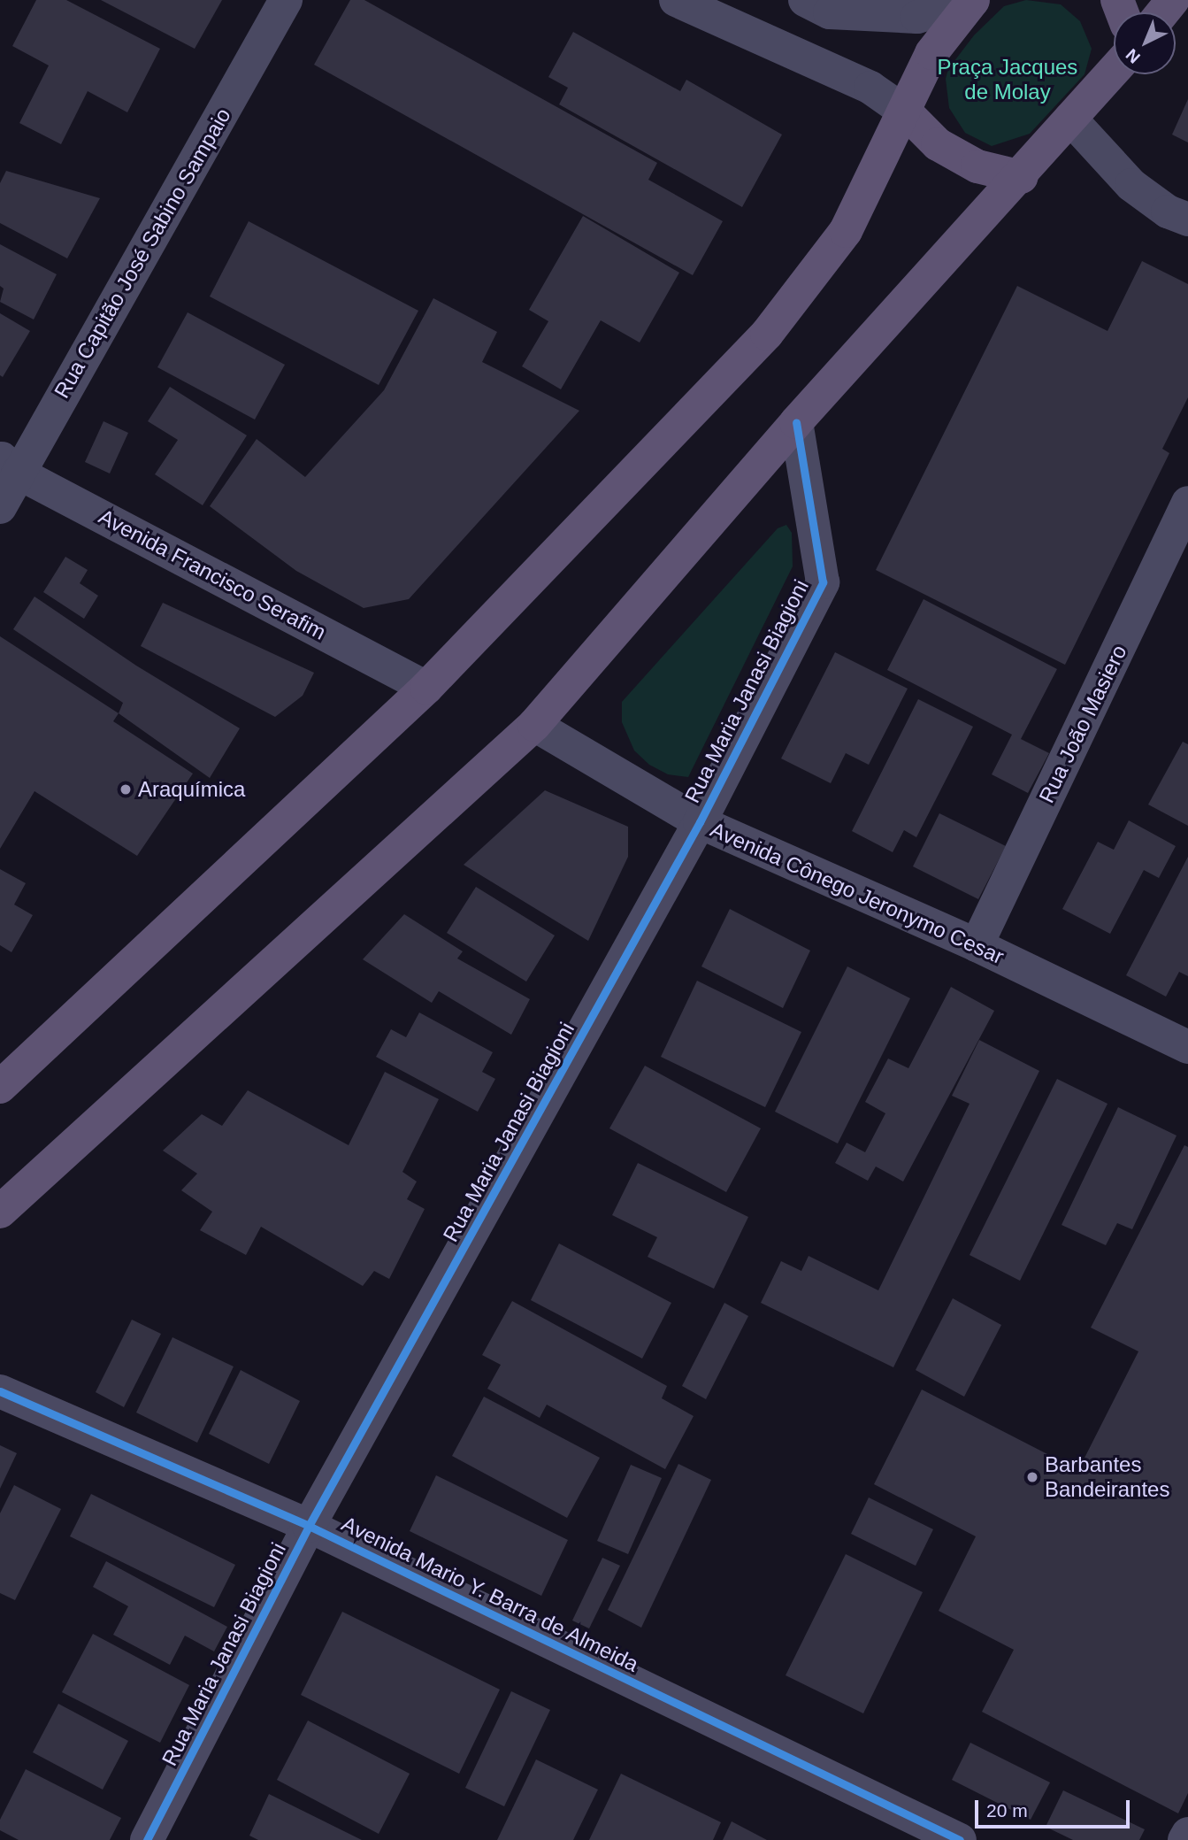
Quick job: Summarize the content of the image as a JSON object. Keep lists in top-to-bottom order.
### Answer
{
  "streets": {
    "street": [
      "Rua Capitão José Sabino Sampaio",
      "Avenida Francisco Serafim",
      "Rua Maria Janasi Biagioni",
      "Rua João Masiero",
      "Avenida Cônego Jeronymo Cesar",
      "Avenida Mario Y. Barra de Almeida"
    ]
  },
  "crossings": [
    ["Rua Capitão José Sabino Sampaio", "Avenida Francisco Serafim"],
    ["Rua Maria Janasi Biagioni", "Avenida Cônego Jeronymo Cesar"],
    ["Rua Maria Janasi Biagioni", "Avenida Mario Y. Barra de Almeida"],
    ["Rua João Masiero", "Avenida Cônego Jeronymo Cesar"]
  ],
  "parks": ["Praça Jacques de Molay"],
  "places": ["Araquímica", "Barbantes Bandeirantes"],
  "scale_bar": "20 m",
  "north": "bottom left"
}
